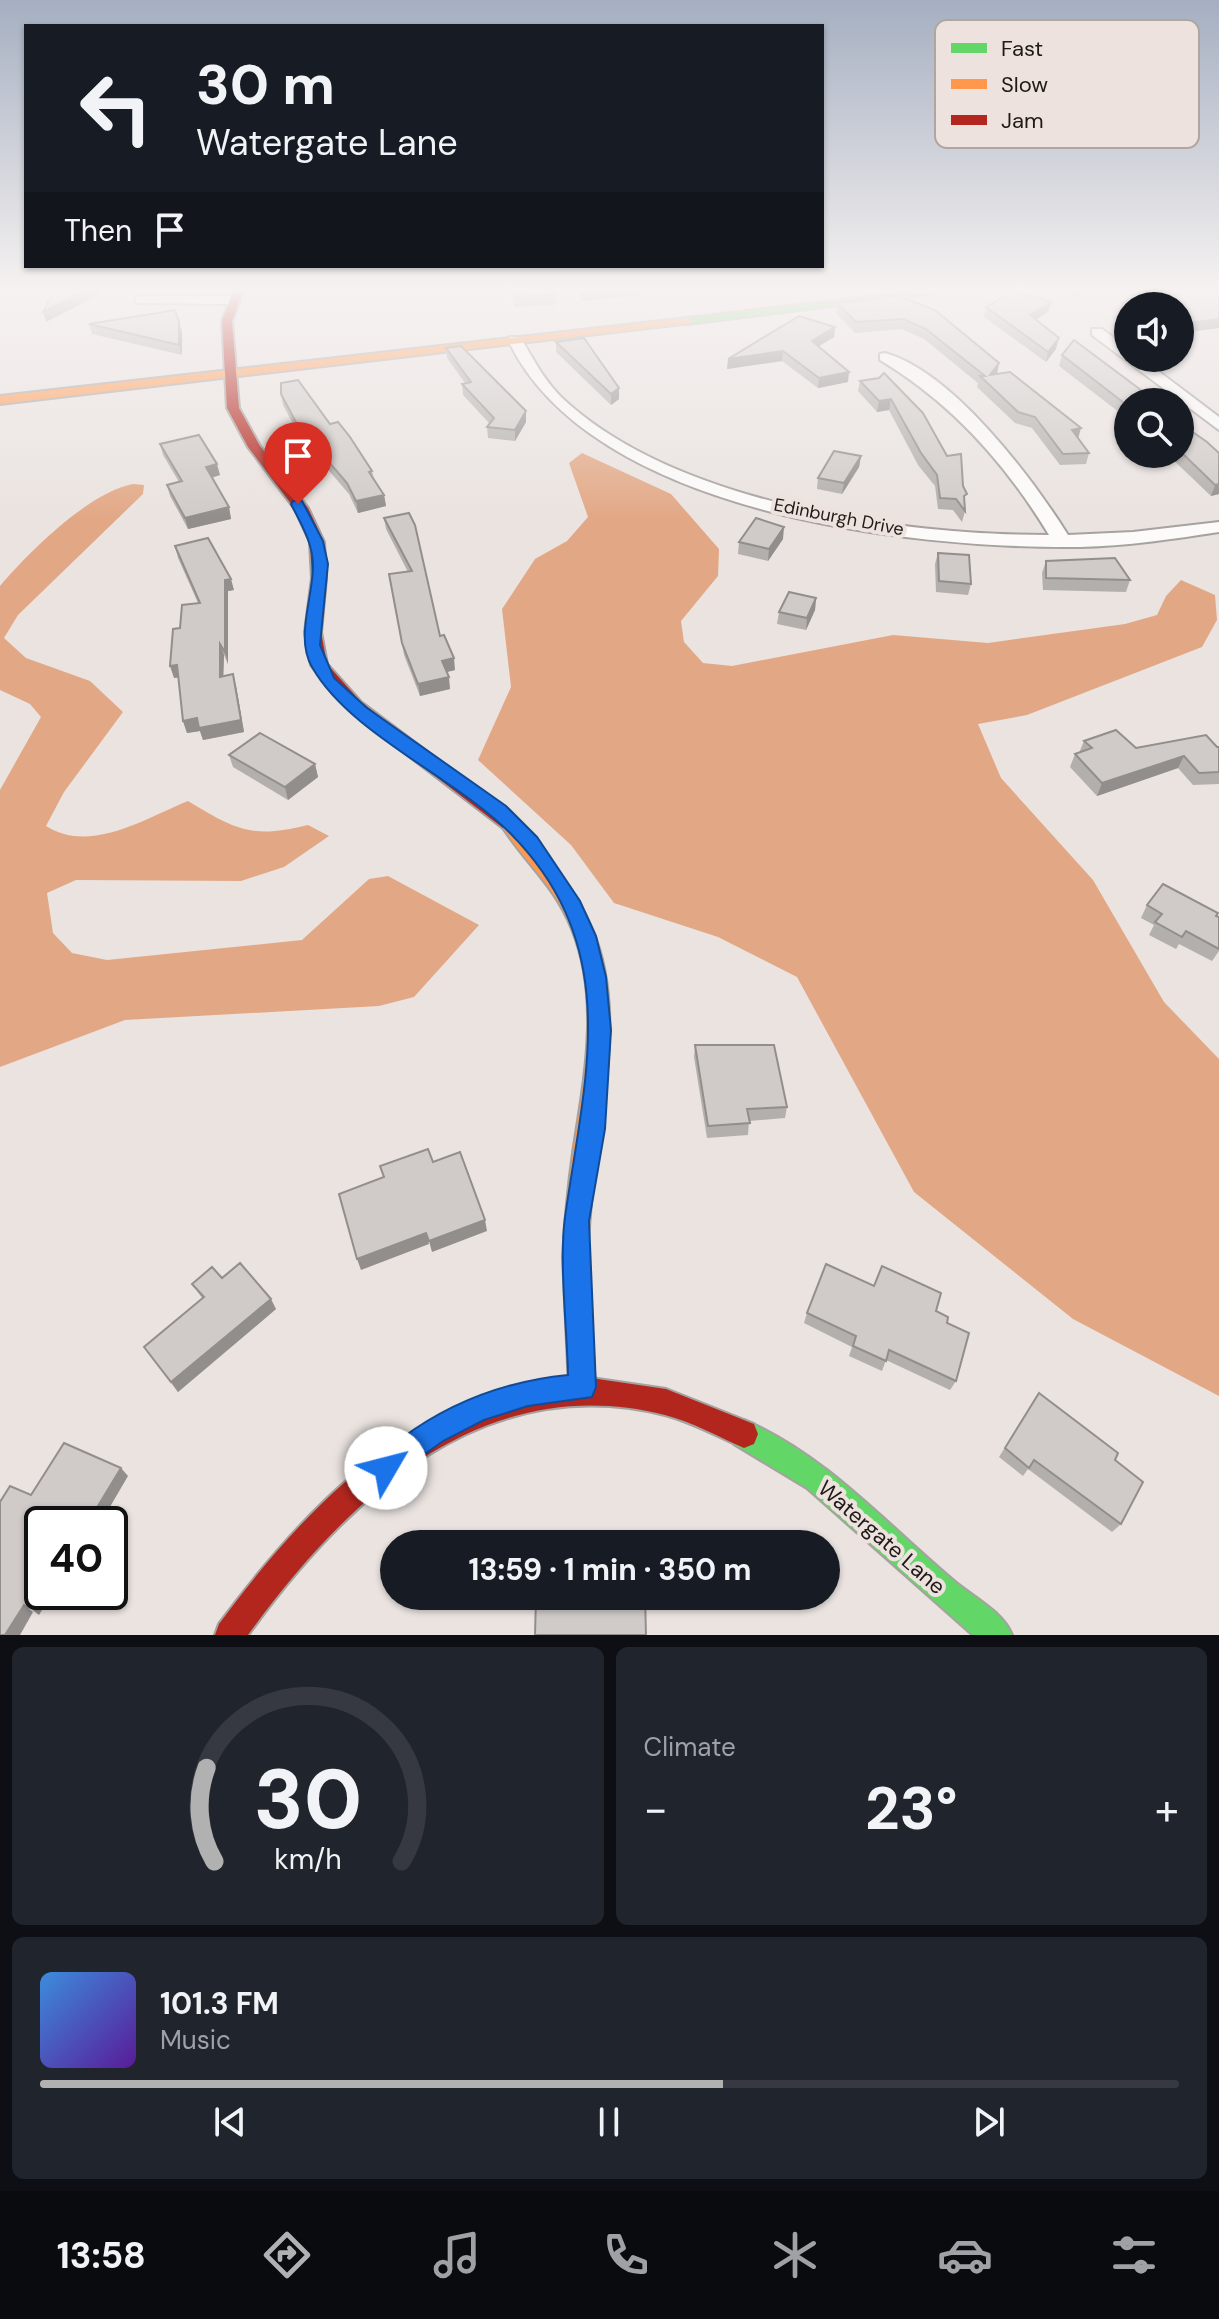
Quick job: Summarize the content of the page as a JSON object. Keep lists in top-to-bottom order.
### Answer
{
  "streets": {
    "street": ["Edinburgh Drive", "Watergate Lane"]
  },
  "legend": ["Fast", "Slow", "Jam"],
  "page": {
    "turn": ["30 m", "Watergate Lane"],
    "then": "Then",
    "limit": "40",
    "trip": "13:59 · 1 min · 350 m",
    "tile": "Climate",
    "heat": ["−", "23°", "+"],
    "song": ["101.3 FM", "Music"],
    "tabs": "13:58",
    "gauge": ["30", "km/h"]
  }
}
